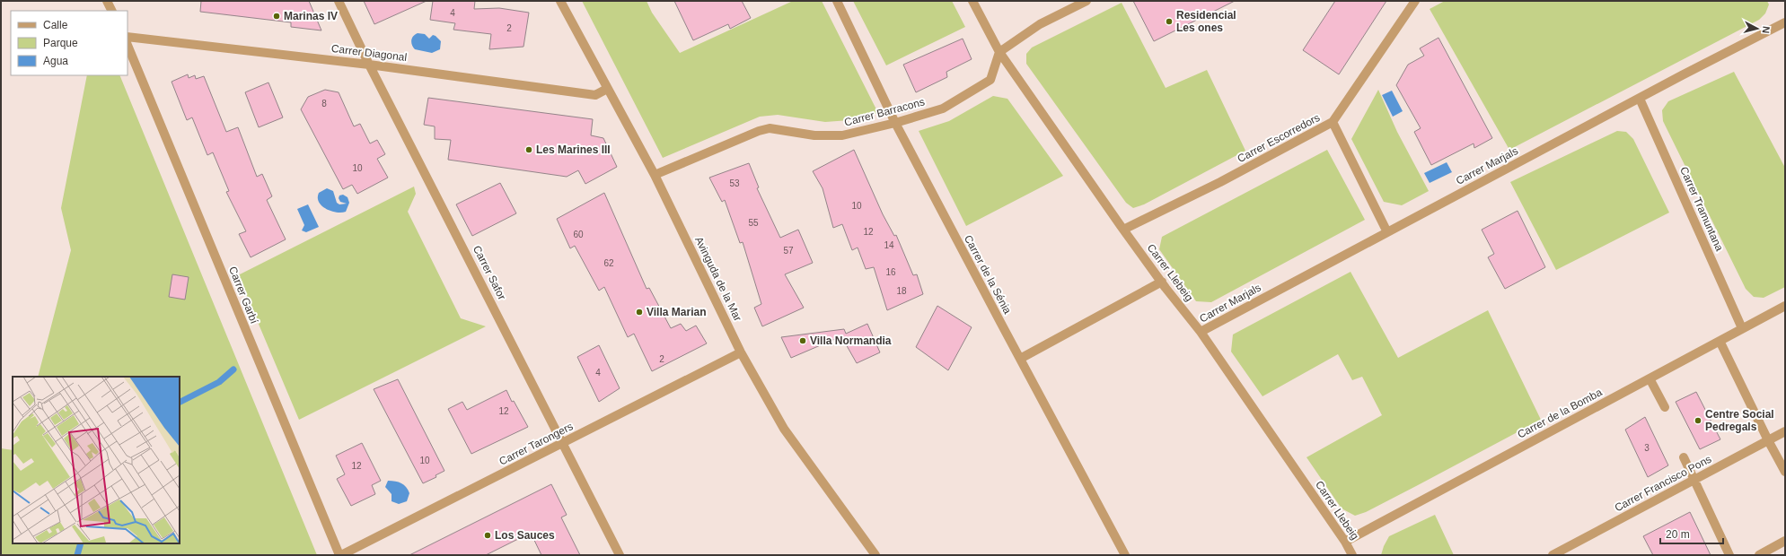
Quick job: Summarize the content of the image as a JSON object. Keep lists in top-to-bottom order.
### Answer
{
  "streets": {
    "street": [
      "Carrer Diagonal",
      "Carrer Barracons",
      "Carrer Escorredors",
      "Carrer Marjals",
      "Carrer Tramuntana",
      "Carrer Safor",
      "Carrer Llebeig",
      "Carrer de la Sénia",
      "Avinguda de la Mar",
      "Carrer Garbí",
      "Carrer de la Bomba",
      "Carrer Tarongers",
      "Carrer Francisco Pons"
    ]
  },
  "crossings": [
    ["Carrer Diagonal", "Carrer Safor"],
    ["Carrer Diagonal", "Avinguda de la Mar"],
    ["Carrer Barracons", "Carrer Llebeig"],
    ["Carrer Barracons", "Carrer de la Sénia"],
    ["Carrer Barracons", "Avinguda de la Mar"],
    ["Carrer Escorredors", "Carrer Llebeig"],
    ["Carrer Marjals", "Carrer Tramuntana"],
    ["Carrer Marjals", "Carrer Llebeig"],
    ["Carrer Tramuntana", "Carrer de la Bomba"],
    ["Carrer Safor", "Carrer Tarongers"],
    ["Carrer Llebeig", "Carrer de la Bomba"],
    ["Avinguda de la Mar", "Carrer Tarongers"],
    ["Carrer Garbí", "Carrer Tarongers"]
  ],
  "places": [
    "Marinas IV",
    "Residencial Les ones",
    "Les Marines III",
    "Villa Marian",
    "Villa Normandia",
    "Centre Social Pedregals",
    "Los Sauces"
  ],
  "house_numbers": [
    "4",
    "2",
    "8",
    "10",
    "53",
    "10",
    "55",
    "12",
    "60",
    "14",
    "57",
    "62",
    "16",
    "18",
    "2",
    "4",
    "12",
    "3",
    "10",
    "12"
  ],
  "legend": ["Calle", "Parque", "Agua"],
  "scale_bar": "20 m",
  "north": "right"
}
